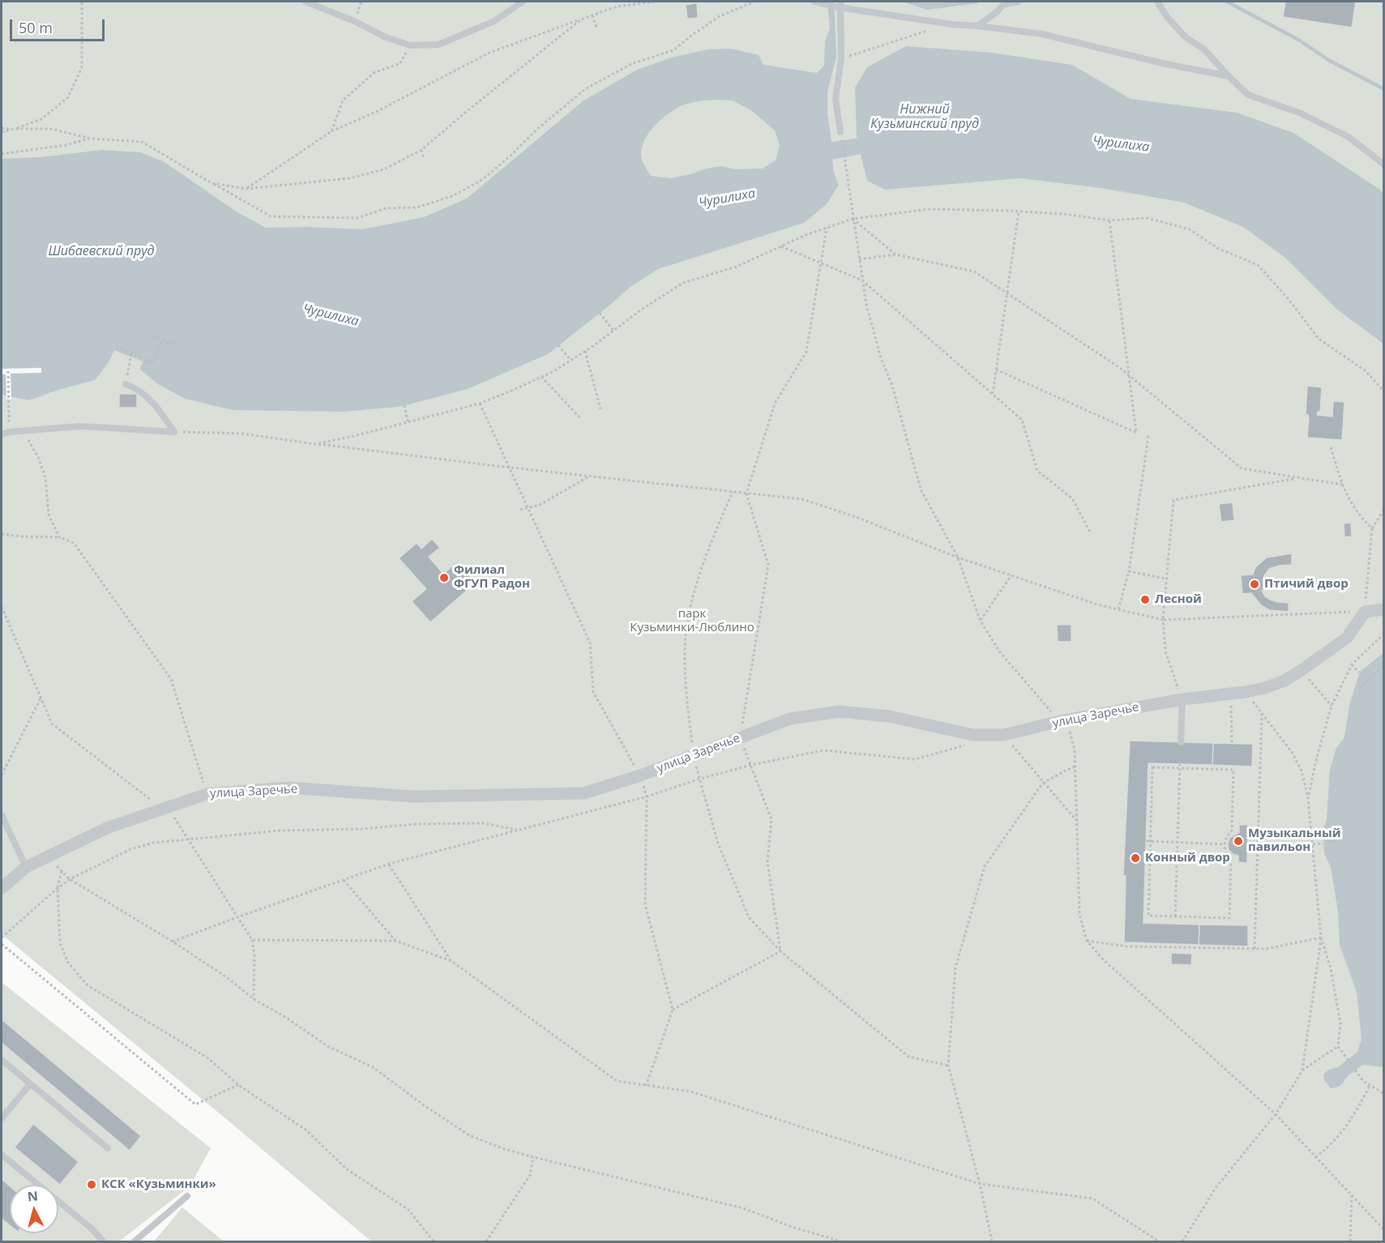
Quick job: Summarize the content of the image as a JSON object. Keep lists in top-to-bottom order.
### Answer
{
  "streets": {
    "street": ["улица Заречье"]
  },
  "water": ["Нижний Кузьминский пруд", "Чурилиха", "Шибаевский пруд"],
  "parks": ["парк Кузьминки-Люблино"],
  "places": [
    "Филиал ФГУП Радон",
    "Птичий двор",
    "Лесной",
    "Музыкальный павильон",
    "Конный двор",
    "КСК «Кузьминки»"
  ],
  "scale_bar": "50 m",
  "north": "top"
}
